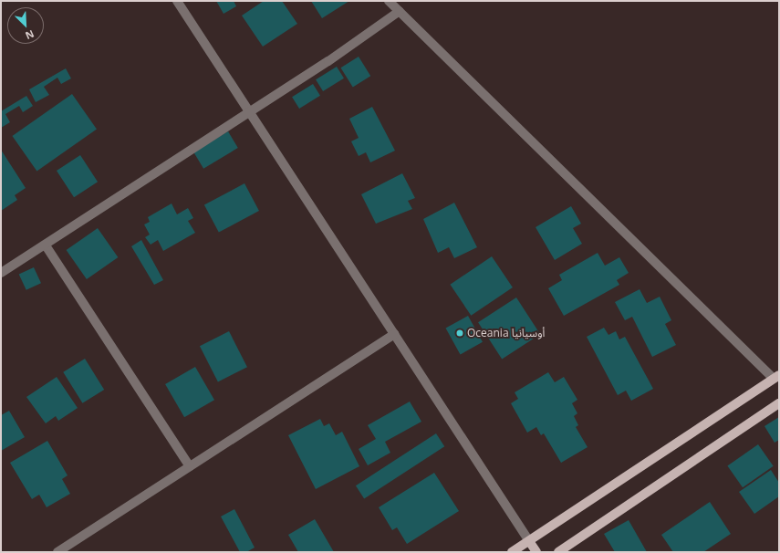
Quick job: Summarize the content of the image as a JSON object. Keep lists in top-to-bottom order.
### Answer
{
  "places": ["Oceania أوسيانيا"],
  "north": "bottom right"
}
